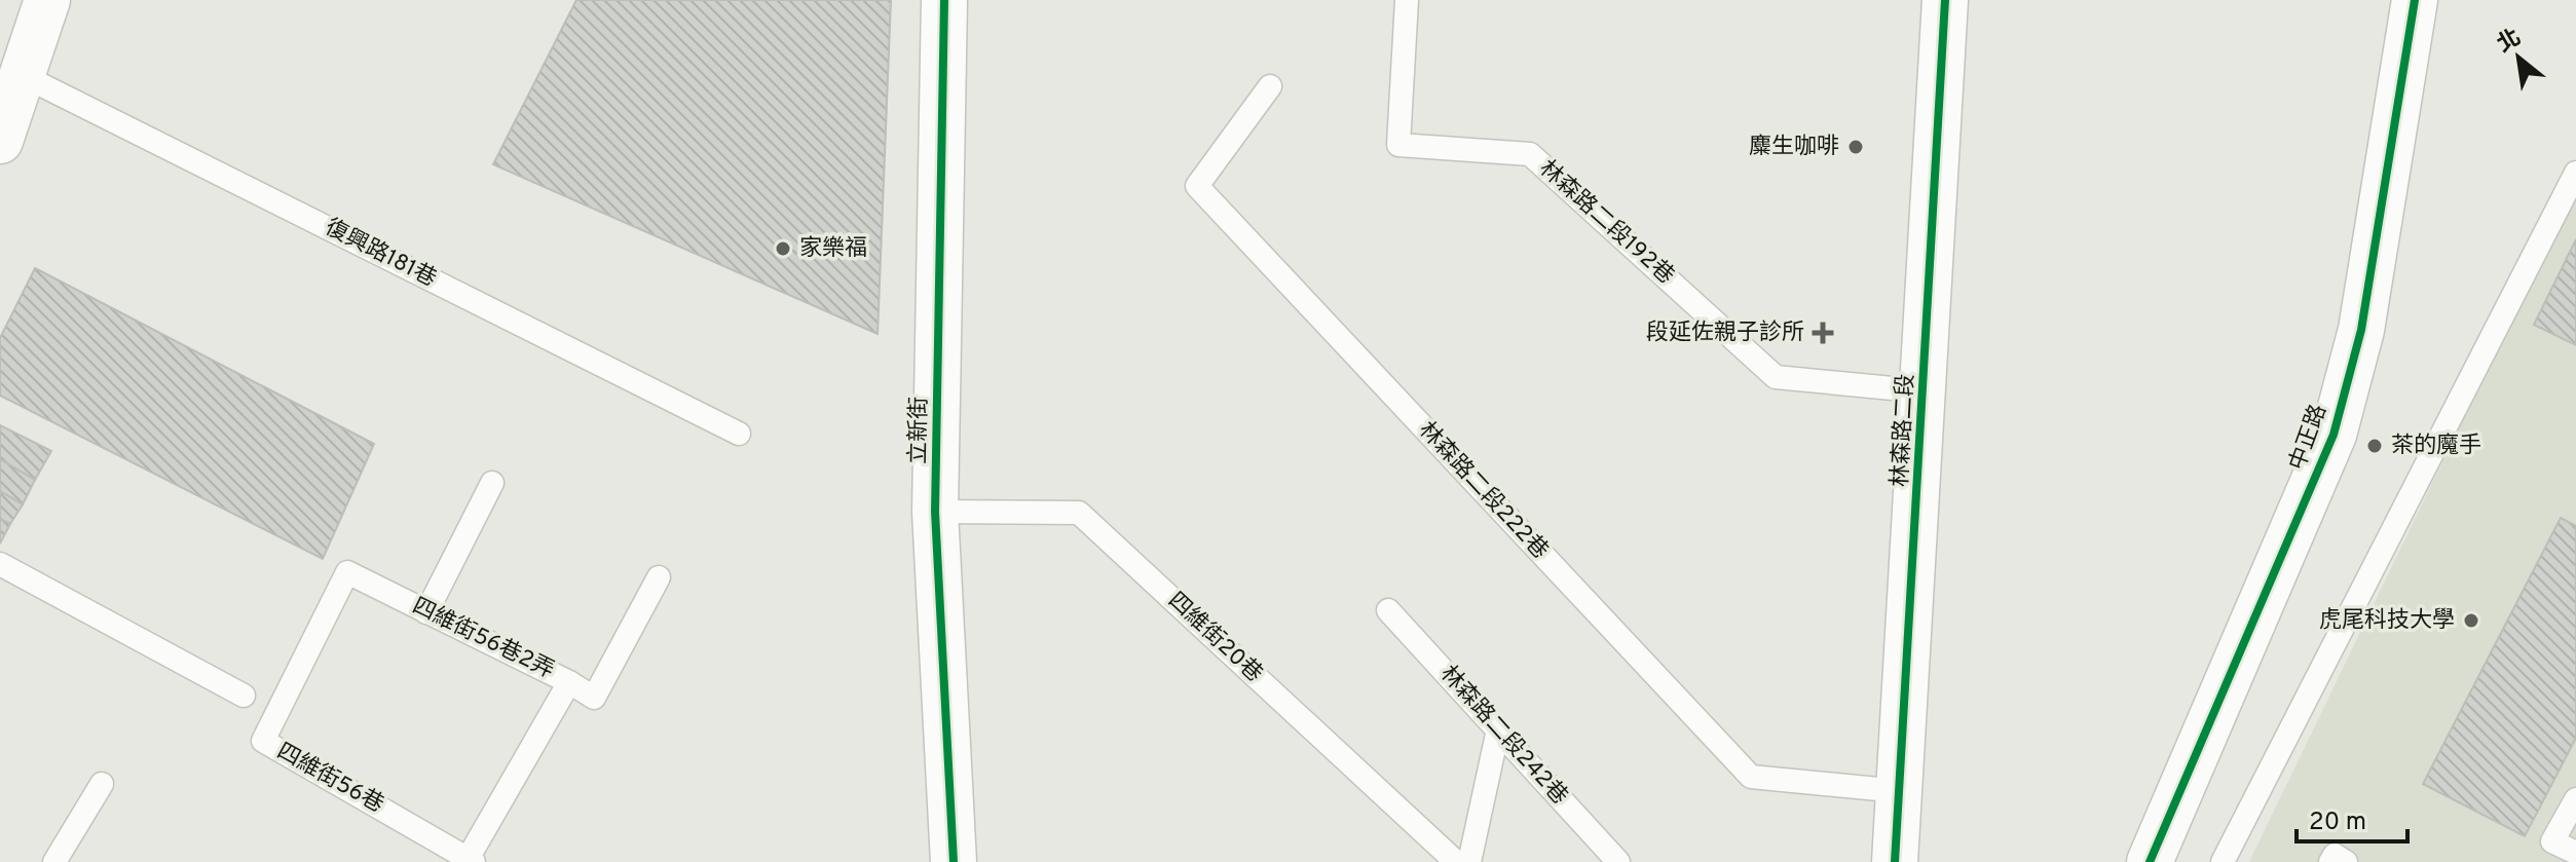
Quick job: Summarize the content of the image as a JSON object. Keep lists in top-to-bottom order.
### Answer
{
  "streets": {
    "street": ["立新街", "林森路二段", "中正路"],
    "lane": [
      "林森路二段192巷",
      "復興路181巷",
      "林森路二段222巷",
      "四維街20巷",
      "四維街56巷2弄",
      "林森路二段242巷",
      "四維街56巷"
    ]
  },
  "crossings": [
    ["林森路二段192巷", "林森路二段"],
    ["立新街", "四維街20巷"],
    ["林森路二段", "林森路二段222巷"],
    ["四維街56巷2弄", "四維街56巷"]
  ],
  "places": {
    "other": [
      "麋生咖啡",
      "家樂福",
      "茶的魔手",
      "虎尾科技大學"
    ],
    "health": ["段延佐親子診所"]
  },
  "scale_bar": "20 m",
  "north": "top left"
}
